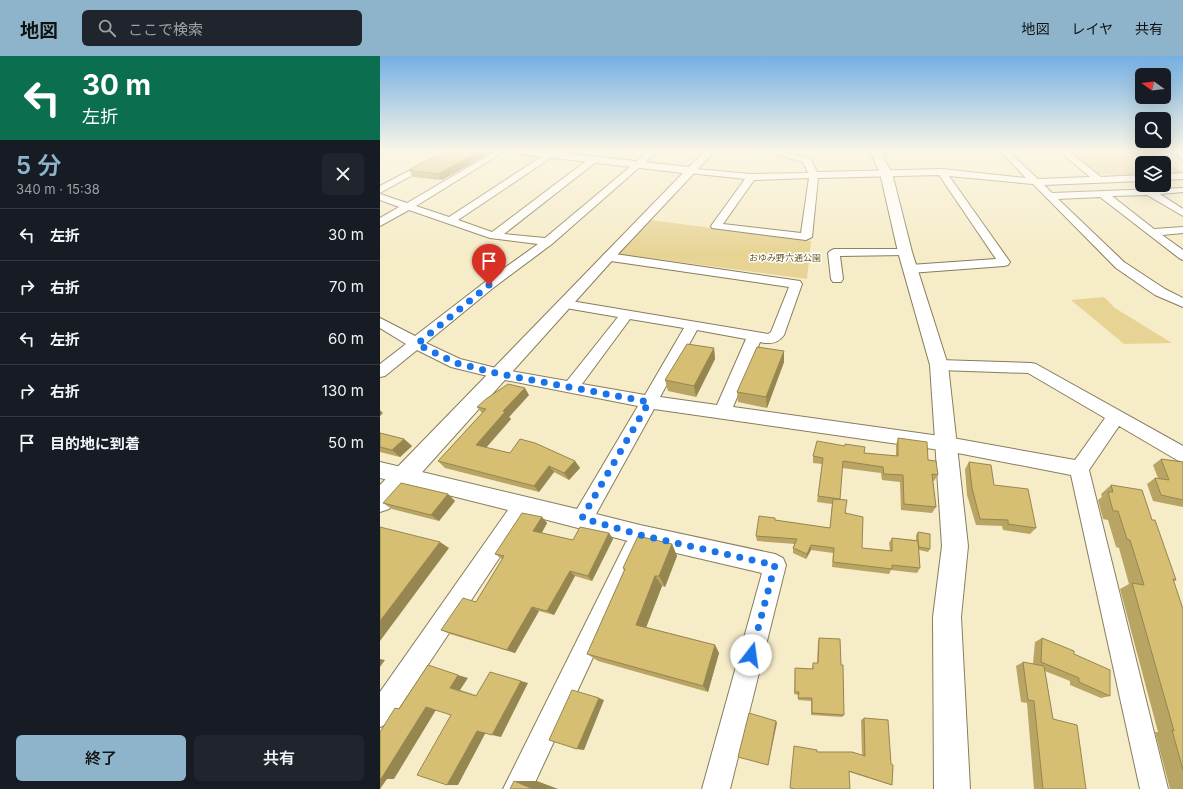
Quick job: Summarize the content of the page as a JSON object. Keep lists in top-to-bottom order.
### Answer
{
  "parks": ["おゆみ野六通公園"],
  "north": "left",
  "page": {
    "header": "地図",
    "search": "ここで検索",
    "nav": ["地図", "レイヤ", "共有"],
    "turn": ["30 m", "左折"],
    "heading": ["5 分", "340 m · 15:38"],
    "list": [
      {
        "name": "左折",
        "value": "30 m"
      },
      {
        "name": "右折",
        "value": "70 m"
      },
      {
        "name": "左折",
        "value": "60 m"
      },
      {
        "name": "右折",
        "value": "130 m"
      },
      {
        "name": "目的地に到着",
        "value": "50 m"
      }
    ],
    "buttons": ["終了", "共有"]
  }
}
